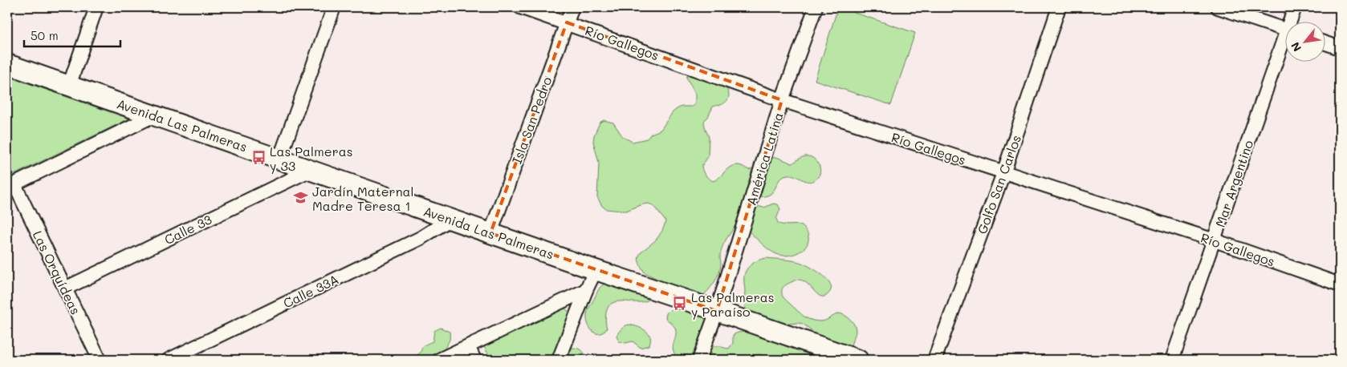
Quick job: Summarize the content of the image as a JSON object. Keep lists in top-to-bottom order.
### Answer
{
  "streets": {
    "main road": ["Avenida Las Palmeras"],
    "street": [
      "Río Gallegos",
      "Isla San Pedro",
      "América Latina",
      "Mar Argentino",
      "Golfo San Carlos",
      "Calle 33",
      "Las Orquídeas",
      "Calle 33A"
    ]
  },
  "crossings": [
    ["Río Gallegos", "Isla San Pedro"],
    ["Río Gallegos", "América Latina"],
    ["Río Gallegos", "Mar Argentino"],
    ["Río Gallegos", "Golfo San Carlos"],
    ["Isla San Pedro", "Avenida Las Palmeras"],
    ["Avenida Las Palmeras", "América Latina"],
    ["Avenida Las Palmeras", "Calle 33"],
    ["Avenida Las Palmeras", "Calle 33A"],
    ["Calle 33", "Las Orquídeas"]
  ],
  "places": {
    "bus stop": ["Las Palmeras y 33", "Las Palmeras y Paraíso"],
    "school or university": ["Jardín Maternal Madre Teresa 1"]
  },
  "scale_bar": "50 m",
  "north": "bottom left"
}
